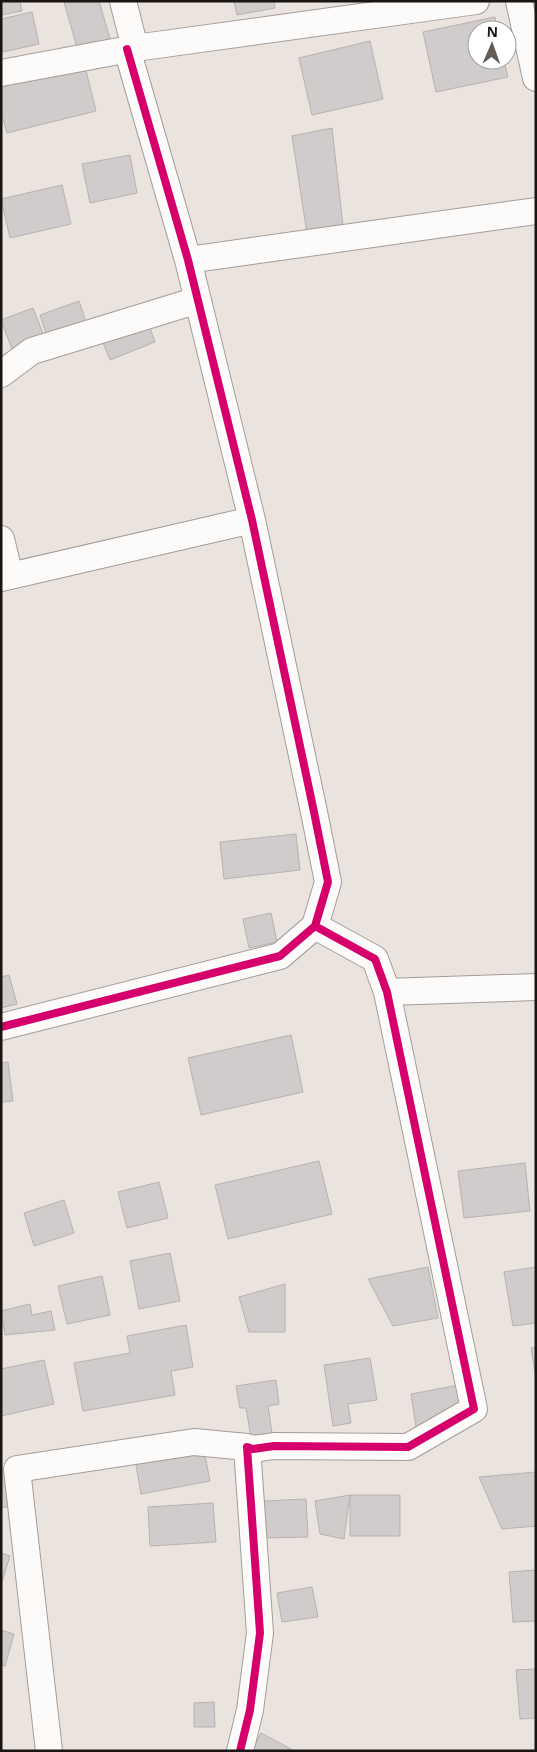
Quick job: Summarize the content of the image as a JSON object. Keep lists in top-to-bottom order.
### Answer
{
  "north": "top"
}
